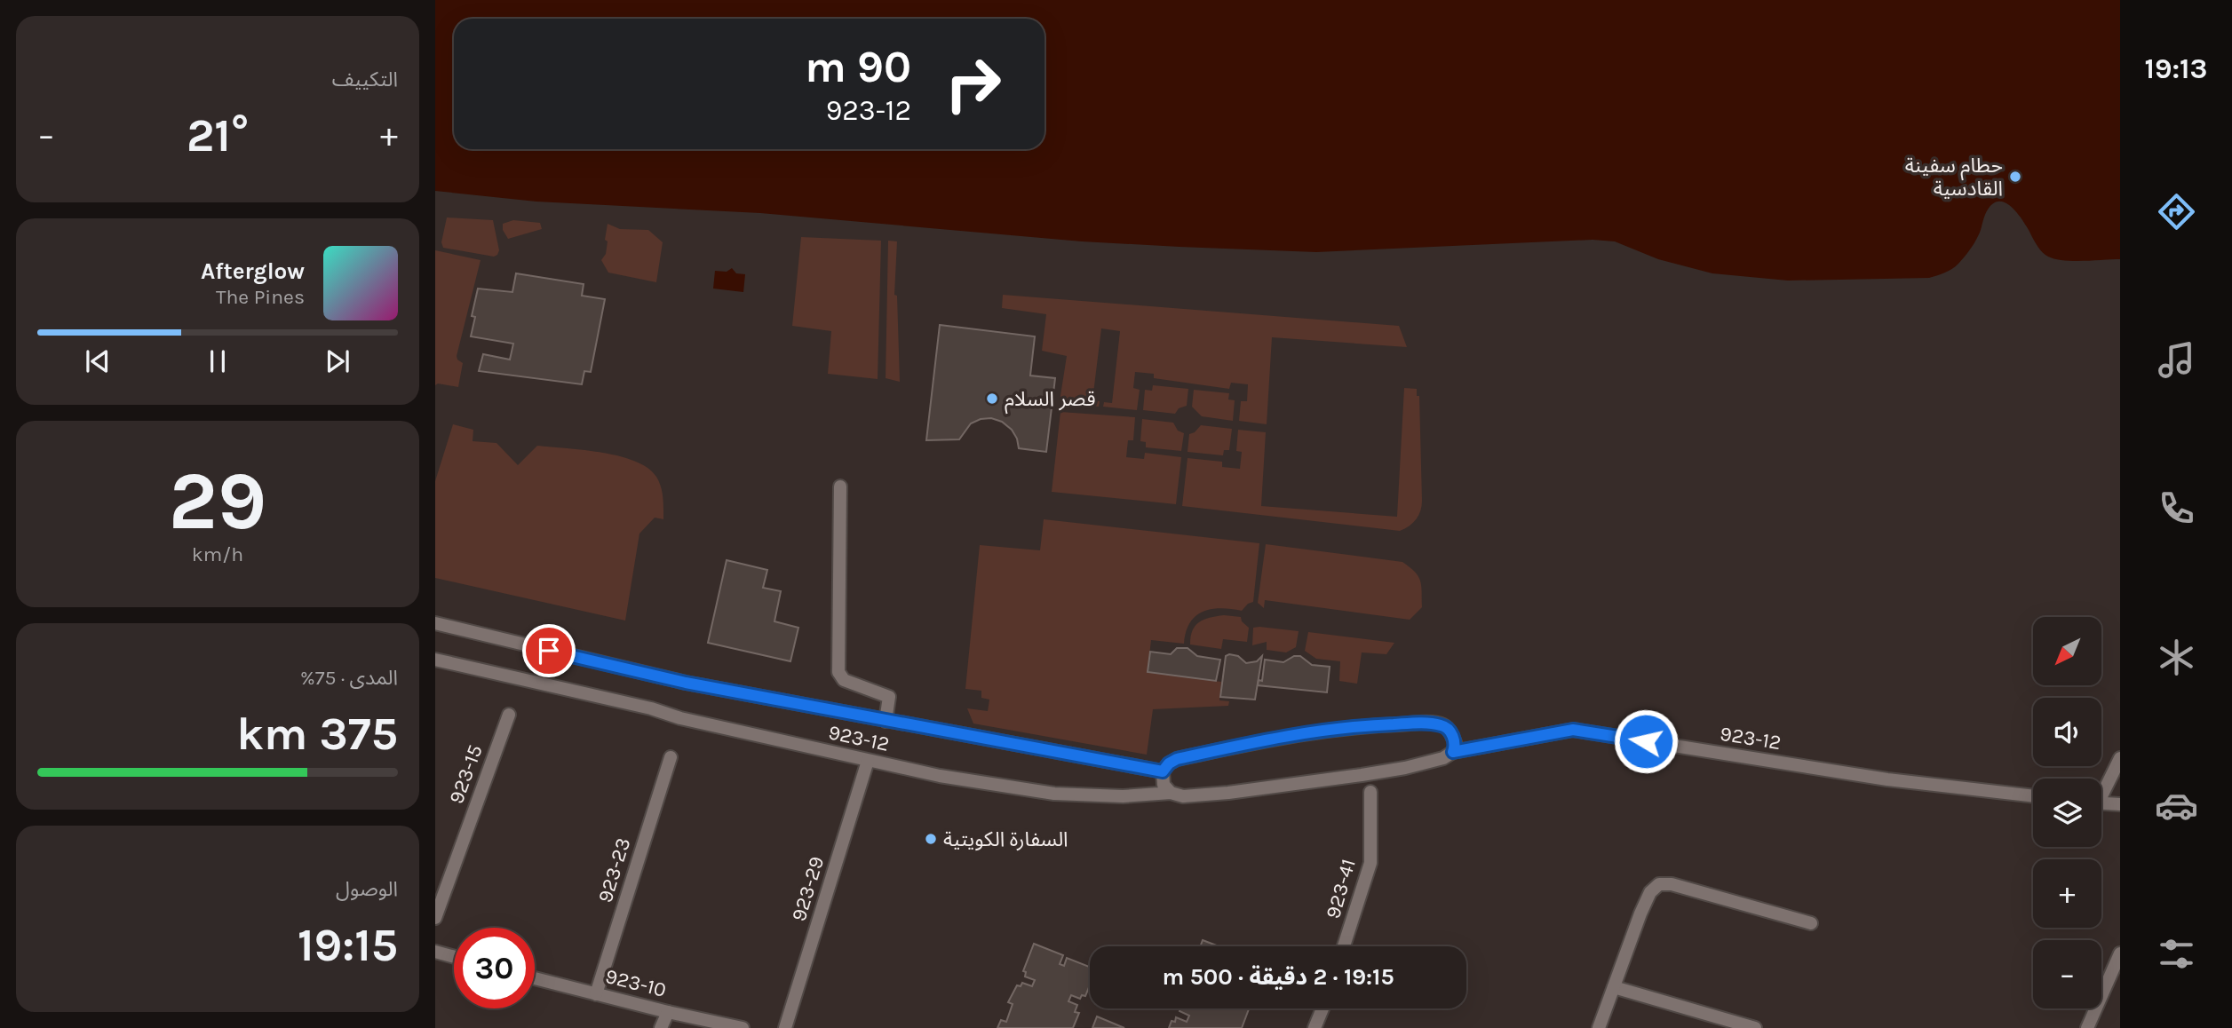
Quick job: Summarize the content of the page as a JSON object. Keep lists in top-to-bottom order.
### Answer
{
  "streets": {
    "street": [
      "923-12",
      "923-15",
      "923-23",
      "923-29",
      "923-41",
      "923-10"
    ]
  },
  "crossings": [
    ["923-12", "923-29"],
    ["923-23", "923-10"]
  ],
  "places": ["حطام سفينة القادسية", "قصر السلام", "السفارة الكويتية"],
  "north": "bottom left",
  "page": {
    "tabs": "19:13",
    "tile": [
      "التكييف",
      ["29", "km/h"],
      ["المدى · 75%", "375 km"],
      ["الوصول", "19:15"]
    ],
    "turn": ["90 m", "923-12"],
    "heat": ["−", "21°", "+"],
    "song": ["Afterglow", "The Pines"],
    "map_buttons": ["+", "−"],
    "limit": "30",
    "trip": "19:15 · 2 دقيقة · 500 m"
  }
}
